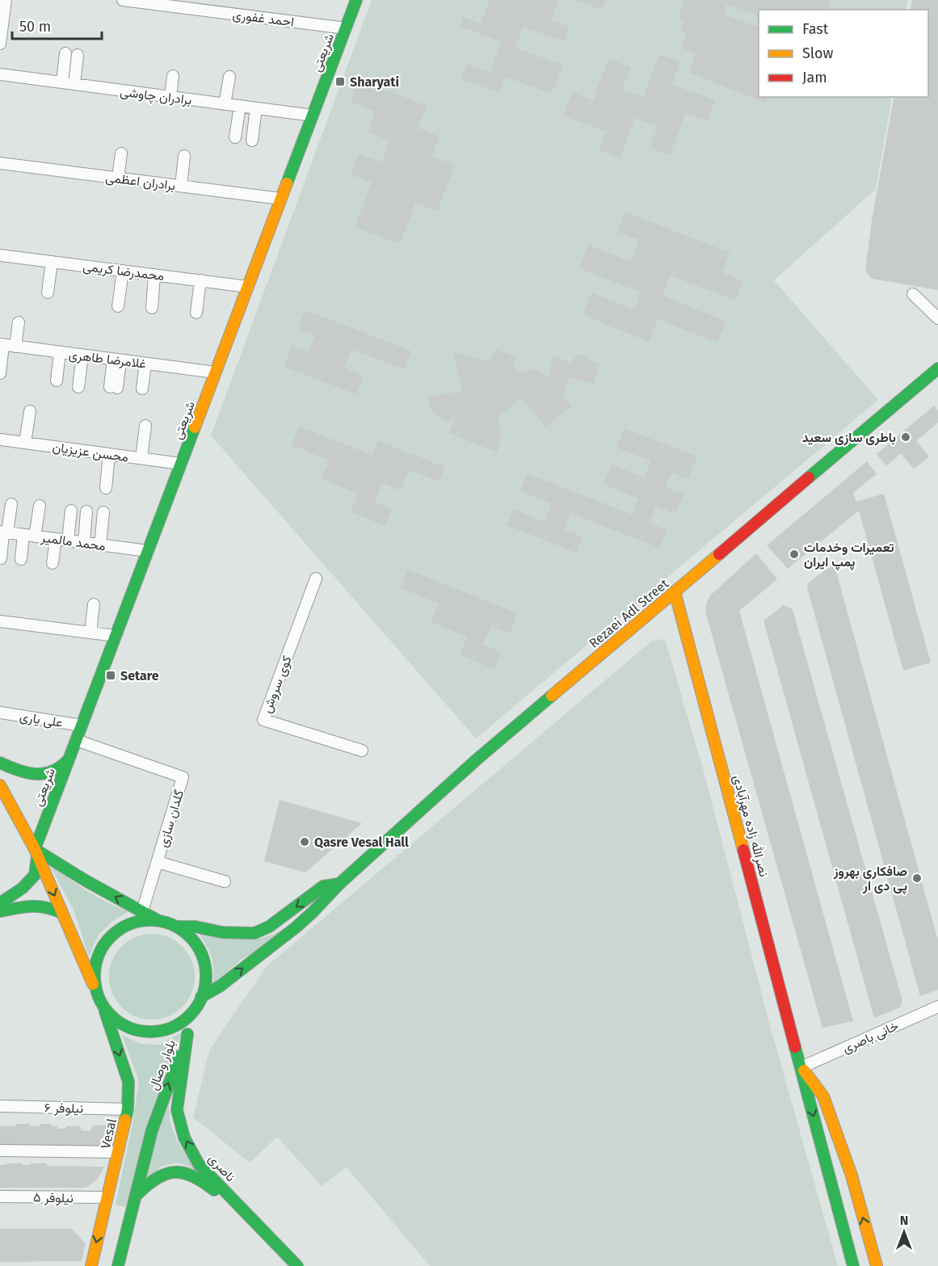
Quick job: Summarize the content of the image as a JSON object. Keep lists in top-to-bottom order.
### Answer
{
  "streets": {
    "main road": [
      "شریعتی",
      "Rezaei Adl Street",
      "نصرالله زاده مهرآبادی",
      "بلوار وصال",
      "Vesal",
      "ناصری"
    ],
    "street": [
      "احمد غفوری",
      "برادران چاوشی",
      "برادران اعظمی",
      "محمدرضا کریمی",
      "غلامرضا طاهری",
      "محسن عزیزیان",
      "محمد مالمیر",
      "کوی سروش",
      "علی یاری",
      "گلدان سازی",
      "خانی باصری",
      "نیلوفر ۶",
      "نیلوفر ۵"
    ]
  },
  "crossings": [
    ["احمد غفوری", "شریعتی"],
    ["شریعتی", "برادران چاوشی"],
    ["شریعتی", "برادران اعظمی"],
    ["شریعتی", "محمدرضا کریمی"],
    ["شریعتی", "غلامرضا طاهری"],
    ["شریعتی", "محسن عزیزیان"],
    ["شریعتی", "محمد مالمیر"],
    ["شریعتی", "علی یاری"],
    ["شریعتی", "گلدان سازی"],
    ["Rezaei Adl Street", "نصرالله زاده مهرآبادی"],
    ["Rezaei Adl Street", "بلوار وصال"],
    ["Rezaei Adl Street", "Vesal"],
    ["نصرالله زاده مهرآبادی", "خانی باصری"],
    ["بلوار وصال", "Vesal"],
    ["بلوار وصال", "ناصری"],
    ["نیلوفر ۶", "Vesal"],
    ["Vesal", "ناصری"],
    ["Vesal", "نیلوفر ۵"]
  ],
  "one_way": ["ناصری"],
  "places": {
    "transit": ["Sharyati", "Setare"],
    "other": [
      "باطری سازی سعید",
      "تعمیرات وخدمات پمپ ایران",
      "Qasre Vesal Hall",
      "صافکاری بهروز پی دی ار"
    ]
  },
  "legend": ["Fast", "Slow", "Jam"],
  "scale_bar": "50 m",
  "north": "top"
}
